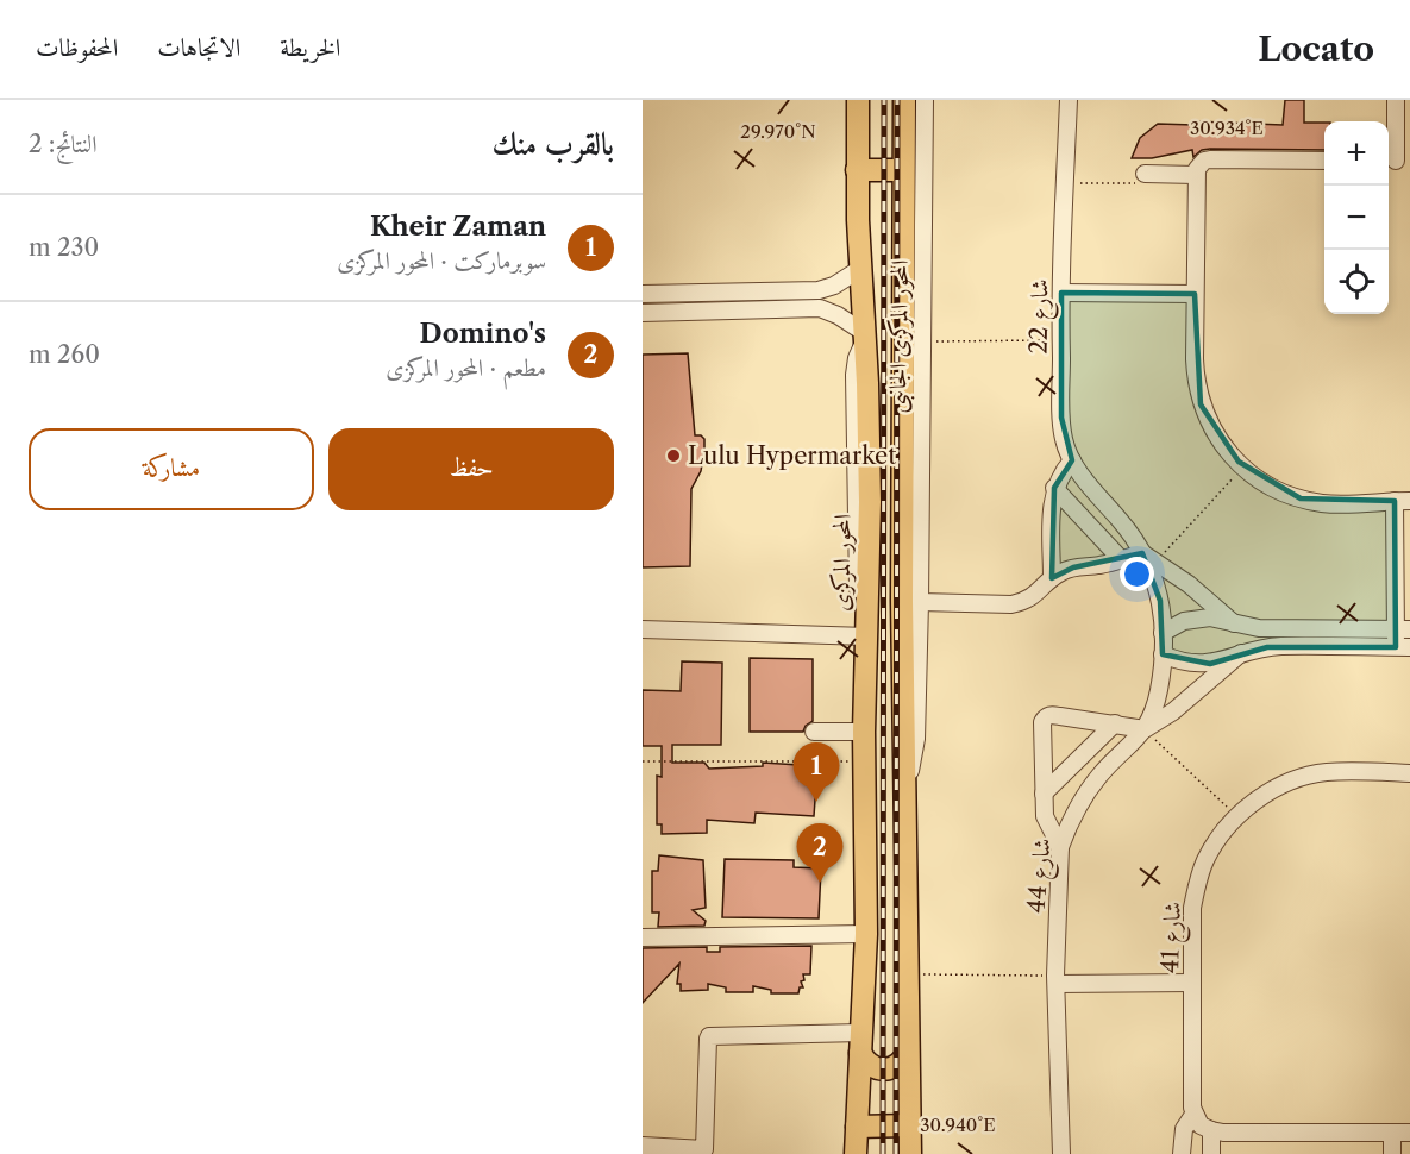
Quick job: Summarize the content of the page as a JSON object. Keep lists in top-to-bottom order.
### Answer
{
  "streets": {
    "main road": ["المحور المركزى"],
    "street": [
      "شارع 22",
      "المحور المركزى الجانبى",
      "شارع 44",
      "شارع 41"
    ]
  },
  "crossings": [
    ["شارع 22", "شارع 44"]
  ],
  "places": ["Lulu Hypermarket"],
  "page": {
    "header": "Locato",
    "nav": ["الخريطة", "الاتجاهات", "المحفوظات"],
    "heading": ["بالقرب منك", "النتائج: 2"],
    "map_buttons": ["+", "−"],
    "list": [
      {
        "mark": "1",
        "name": "Kheir Zaman",
        "note": "سوبرماركت · المحور المركزى",
        "value": "230 m"
      },
      {
        "mark": "2",
        "name": "Domino's",
        "note": "مطعم · المحور المركزى",
        "value": "260 m"
      }
    ],
    "buttons": ["حفظ", "مشاركة"],
    "pins": ["1", "2"]
  },
  "coordinates": ["30.934°E", "29.970°N", "30.940°E"]
}
